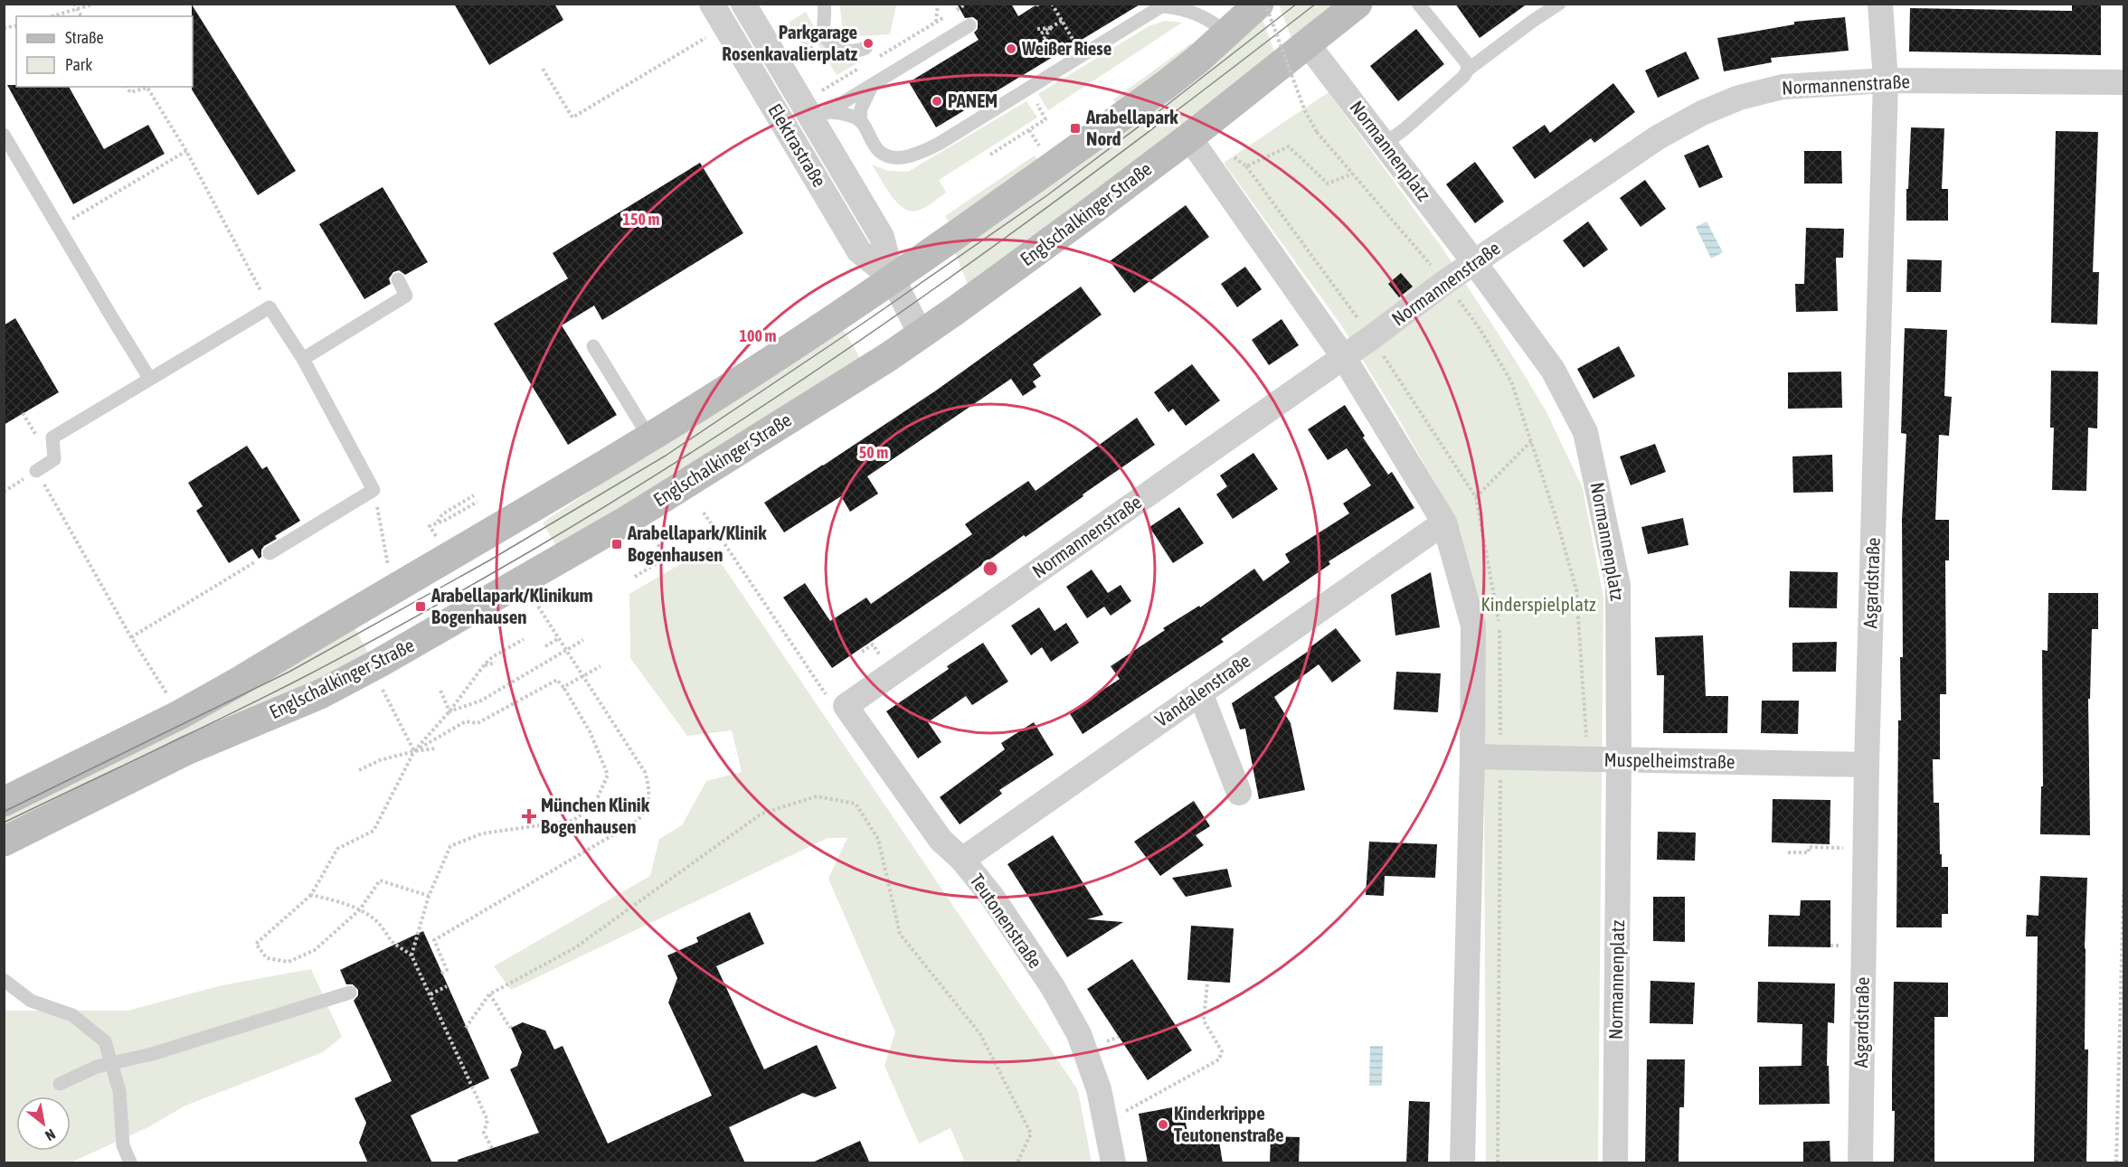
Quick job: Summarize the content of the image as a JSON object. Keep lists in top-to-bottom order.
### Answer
{
  "streets": {
    "main road": ["Englschalkinger Straße"],
    "street": [
      "Normannenstraße",
      "Elektrastraße",
      "Normannenplatz",
      "Asgardstraße",
      "Vandalenstraße",
      "Muspelheimstraße",
      "Teutonenstraße"
    ]
  },
  "crossings": [
    ["Normannenstraße", "Normannenplatz"],
    ["Normannenstraße", "Asgardstraße"],
    ["Normannenstraße", "Teutonenstraße"],
    ["Elektrastraße", "Englschalkinger Straße"],
    ["Normannenplatz", "Englschalkinger Straße"],
    ["Normannenplatz", "Muspelheimstraße"],
    ["Asgardstraße", "Muspelheimstraße"],
    ["Vandalenstraße", "Teutonenstraße"]
  ],
  "parks": ["Kinderspielplatz"],
  "places": {
    "other": [
      "Parkgarage Rosenkavalierplatz",
      "Weißer Riese",
      "PANEM",
      "Kinderkrippe Teutonenstraße"
    ],
    "transit": ["Arabellapark Nord", "Arabellapark/Klinik Bogenhausen", "Arabellapark/Klinikum Bogenhausen"],
    "health": ["München Klinik Bogenhausen"]
  },
  "legend": ["Straße", "Park"],
  "north": "bottom right",
  "rings": ["150 m", "100 m", "50 m"]
}
